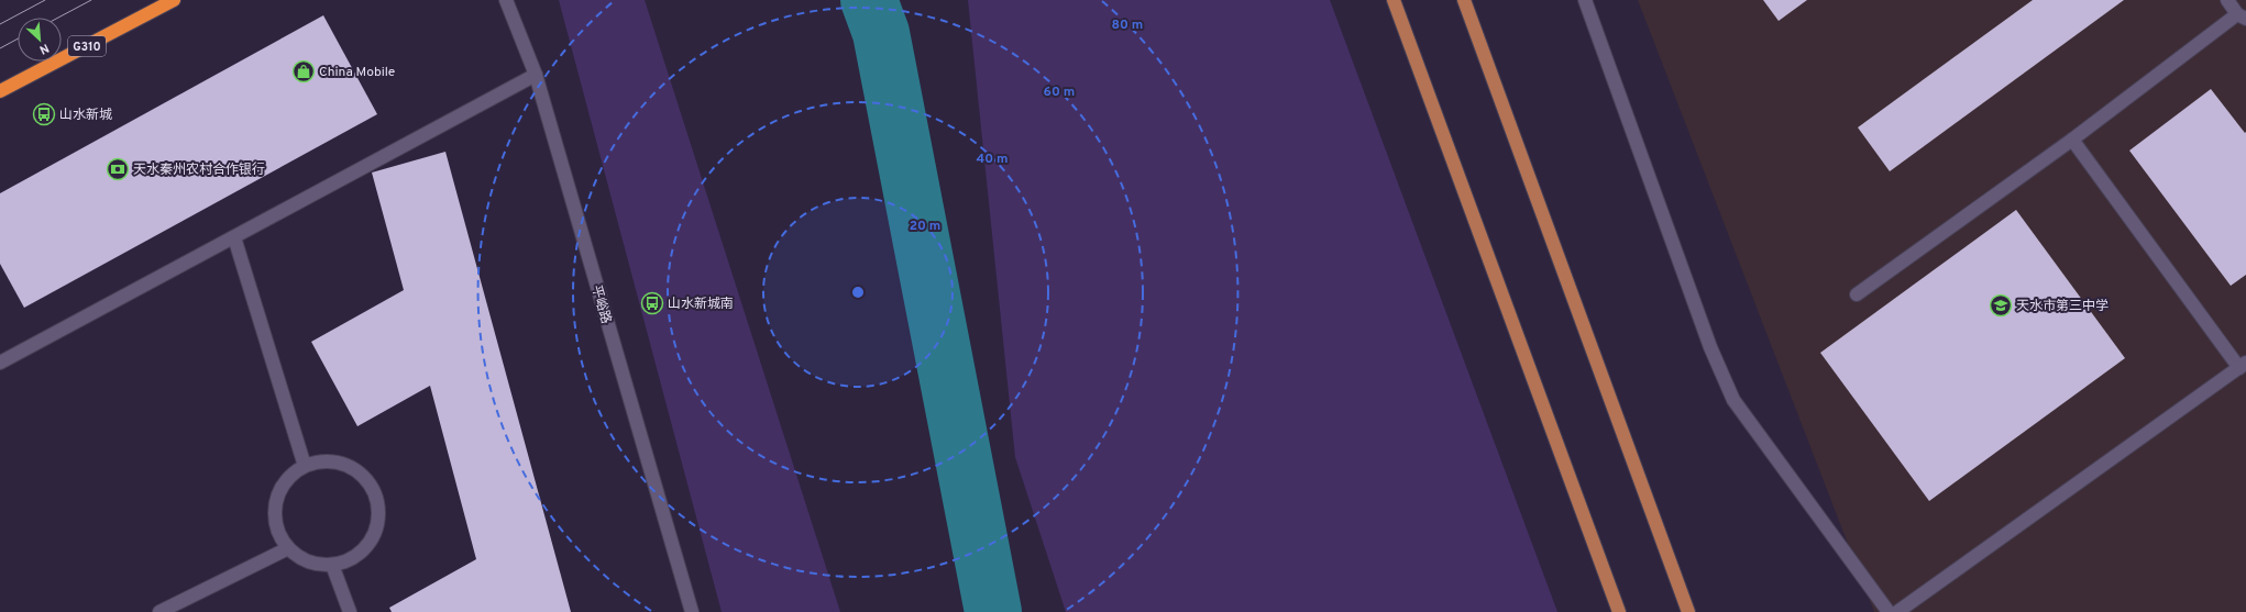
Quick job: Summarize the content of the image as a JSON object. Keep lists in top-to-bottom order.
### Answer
{
  "streets": {
    "highway": ["G310"],
    "street": ["平峪路"]
  },
  "places": {
    "shop": ["China Mobile"],
    "bus stop": ["山水新城", "山水新城南"],
    "bank": ["天水秦州农村合作银行"],
    "school or university": ["天水市第三中学"]
  },
  "north": "bottom right",
  "rings": [
    "80 m",
    "60 m",
    "40 m",
    "20 m"
  ]
}
